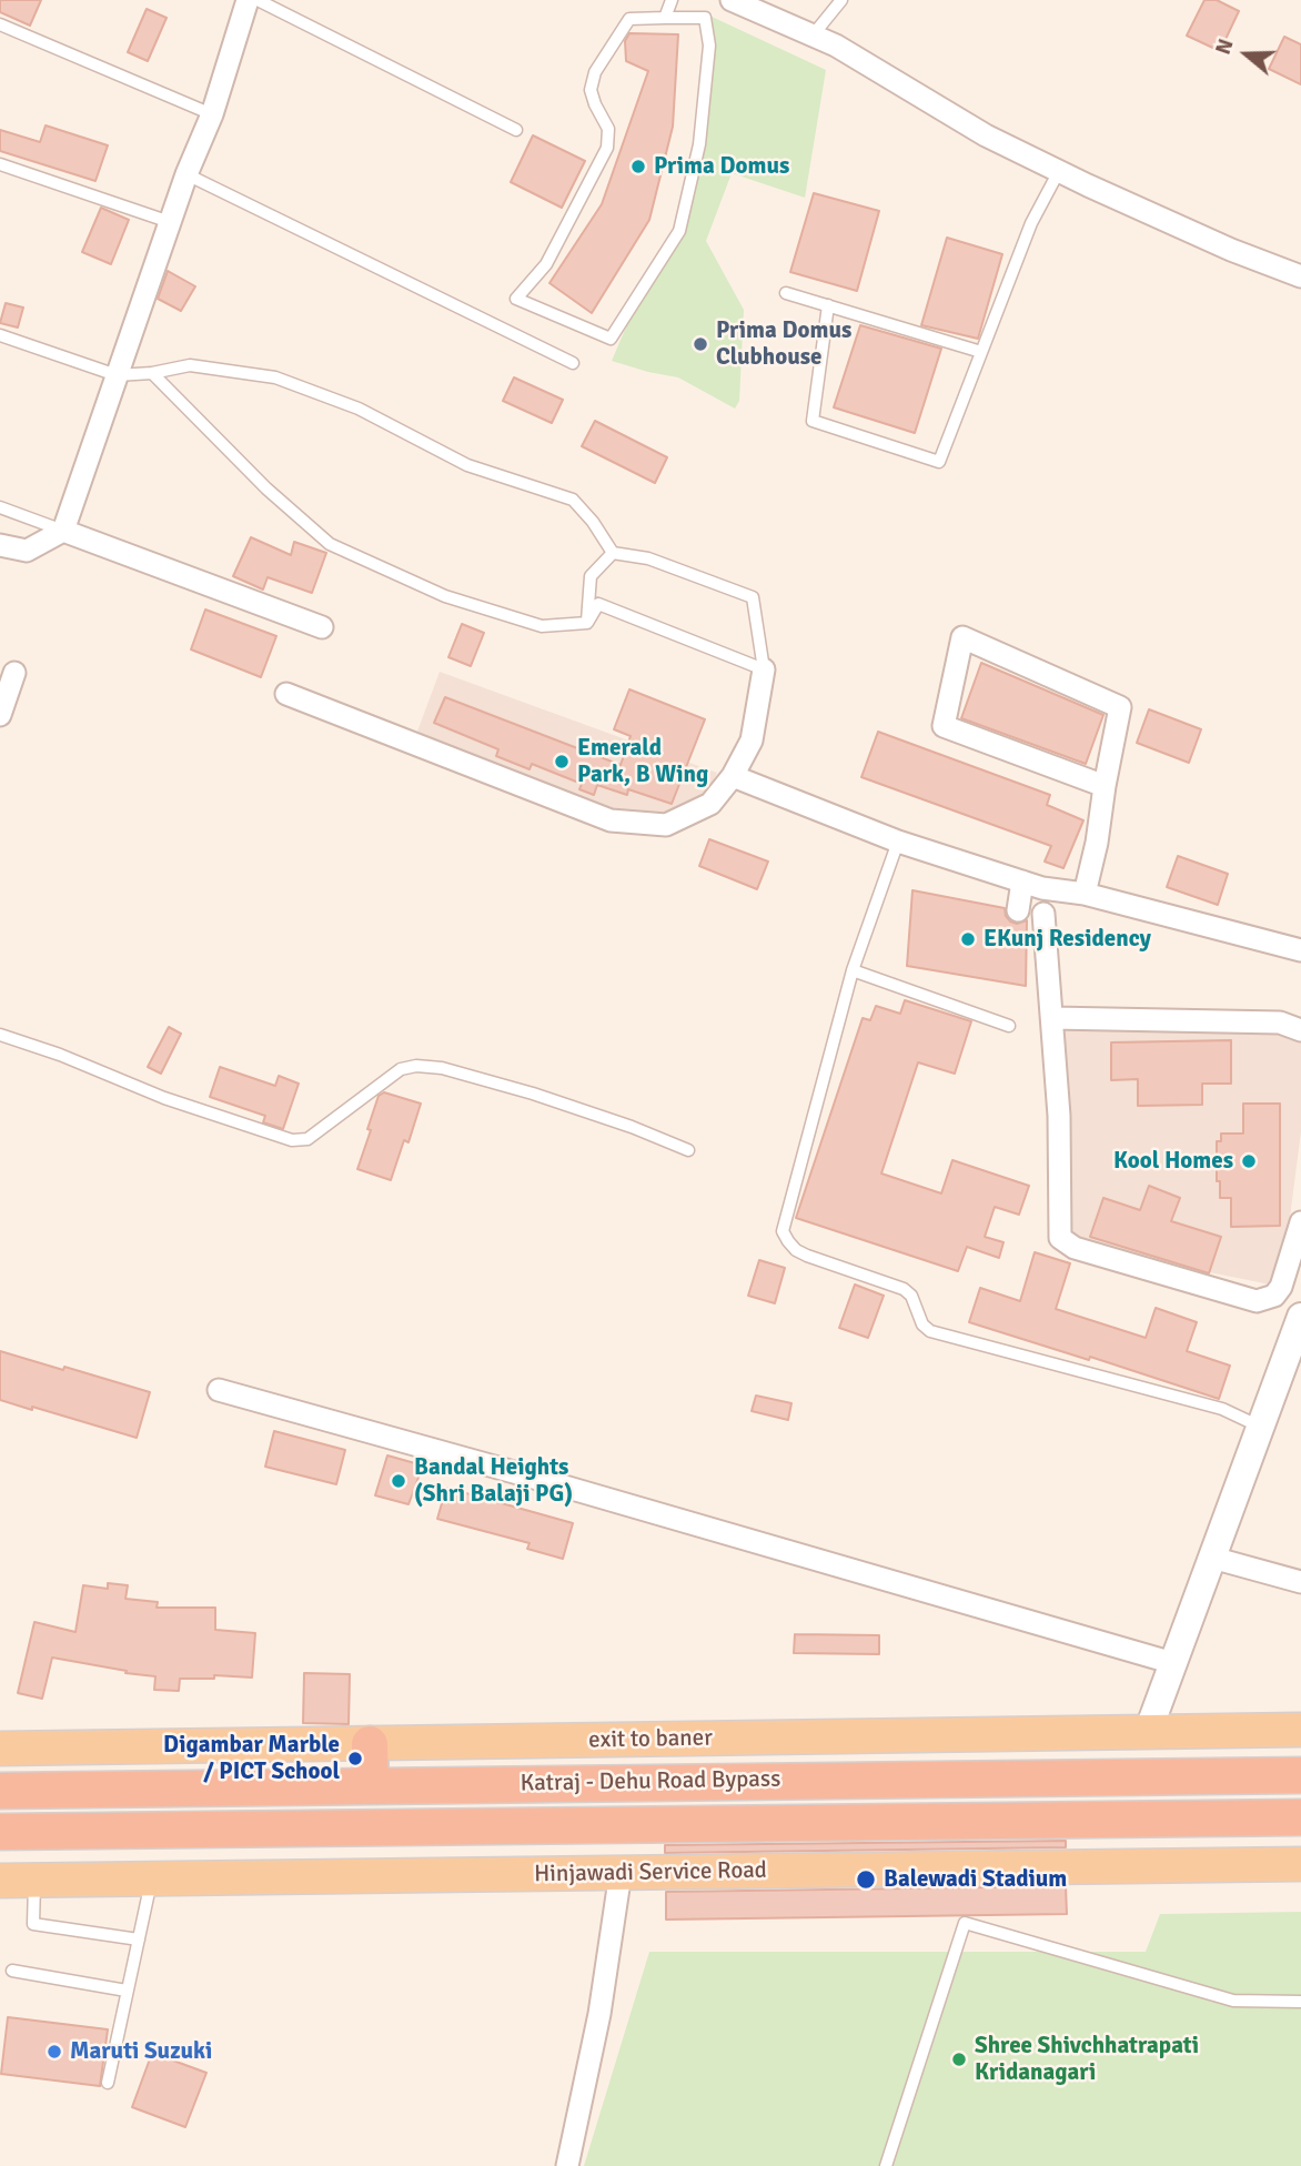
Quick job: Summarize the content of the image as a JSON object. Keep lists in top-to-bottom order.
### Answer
{
  "streets": {
    "highway": ["Katraj - Dehu Road Bypass"],
    "main road": ["exit to baner", "Hinjawadi Service Road"]
  },
  "places": [
    "Prima Domus",
    "Prima Domus Clubhouse",
    "Emerald Park, B Wing",
    "EKunj Residency",
    "Kool Homes",
    "Bandal Heights (Shri Balaji PG)",
    "Digambar Marble / PICT School",
    "Balewadi Stadium",
    "Maruti Suzuki",
    "Shree Shivchhatrapati Kridanagari"
  ],
  "north": "left"
}
